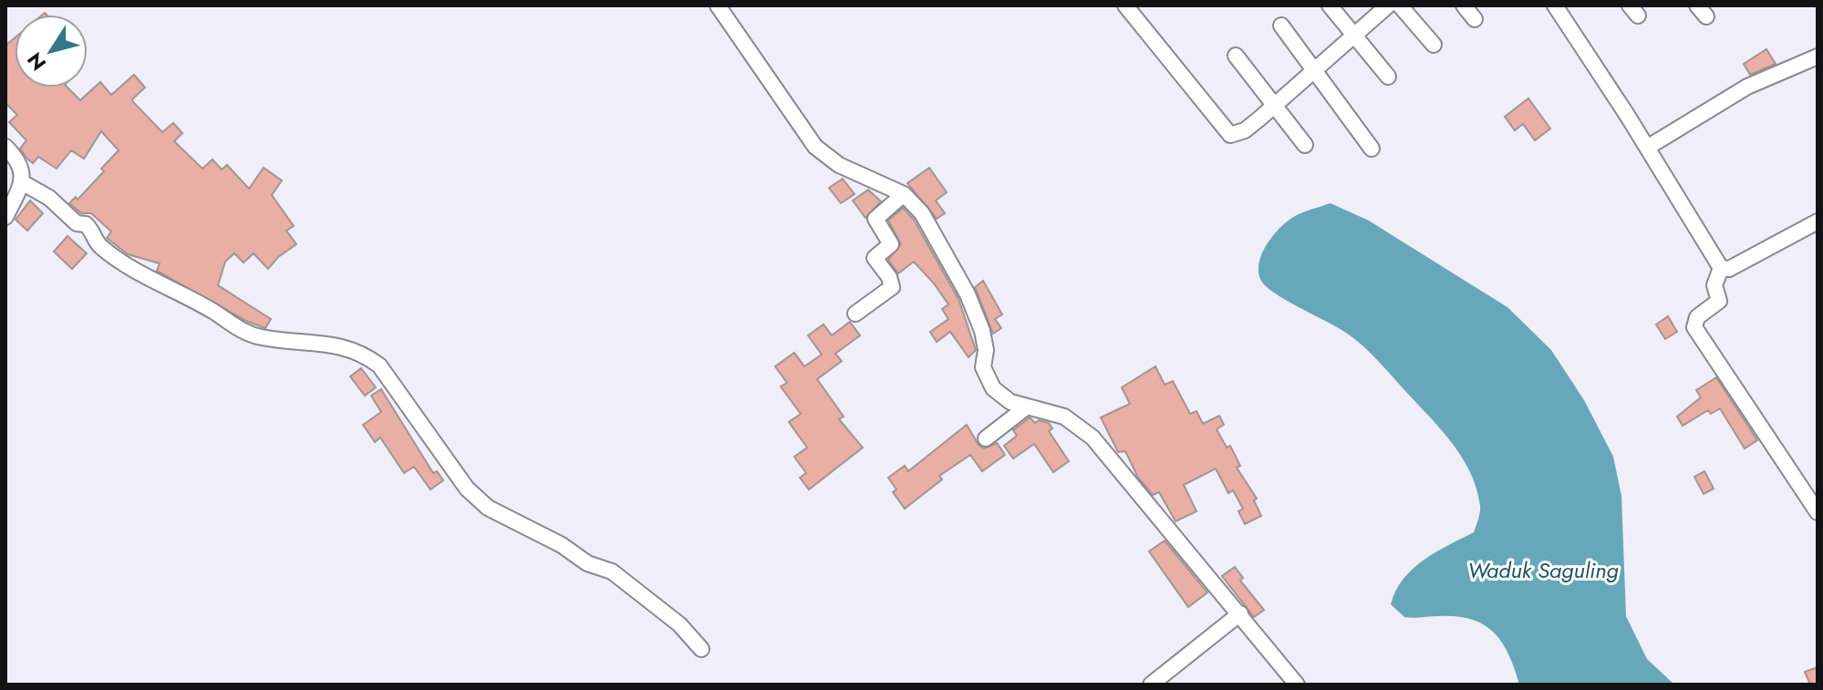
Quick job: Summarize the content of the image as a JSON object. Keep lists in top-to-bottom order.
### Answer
{
  "water": ["Waduk Saguling"],
  "north": "bottom left"
}
